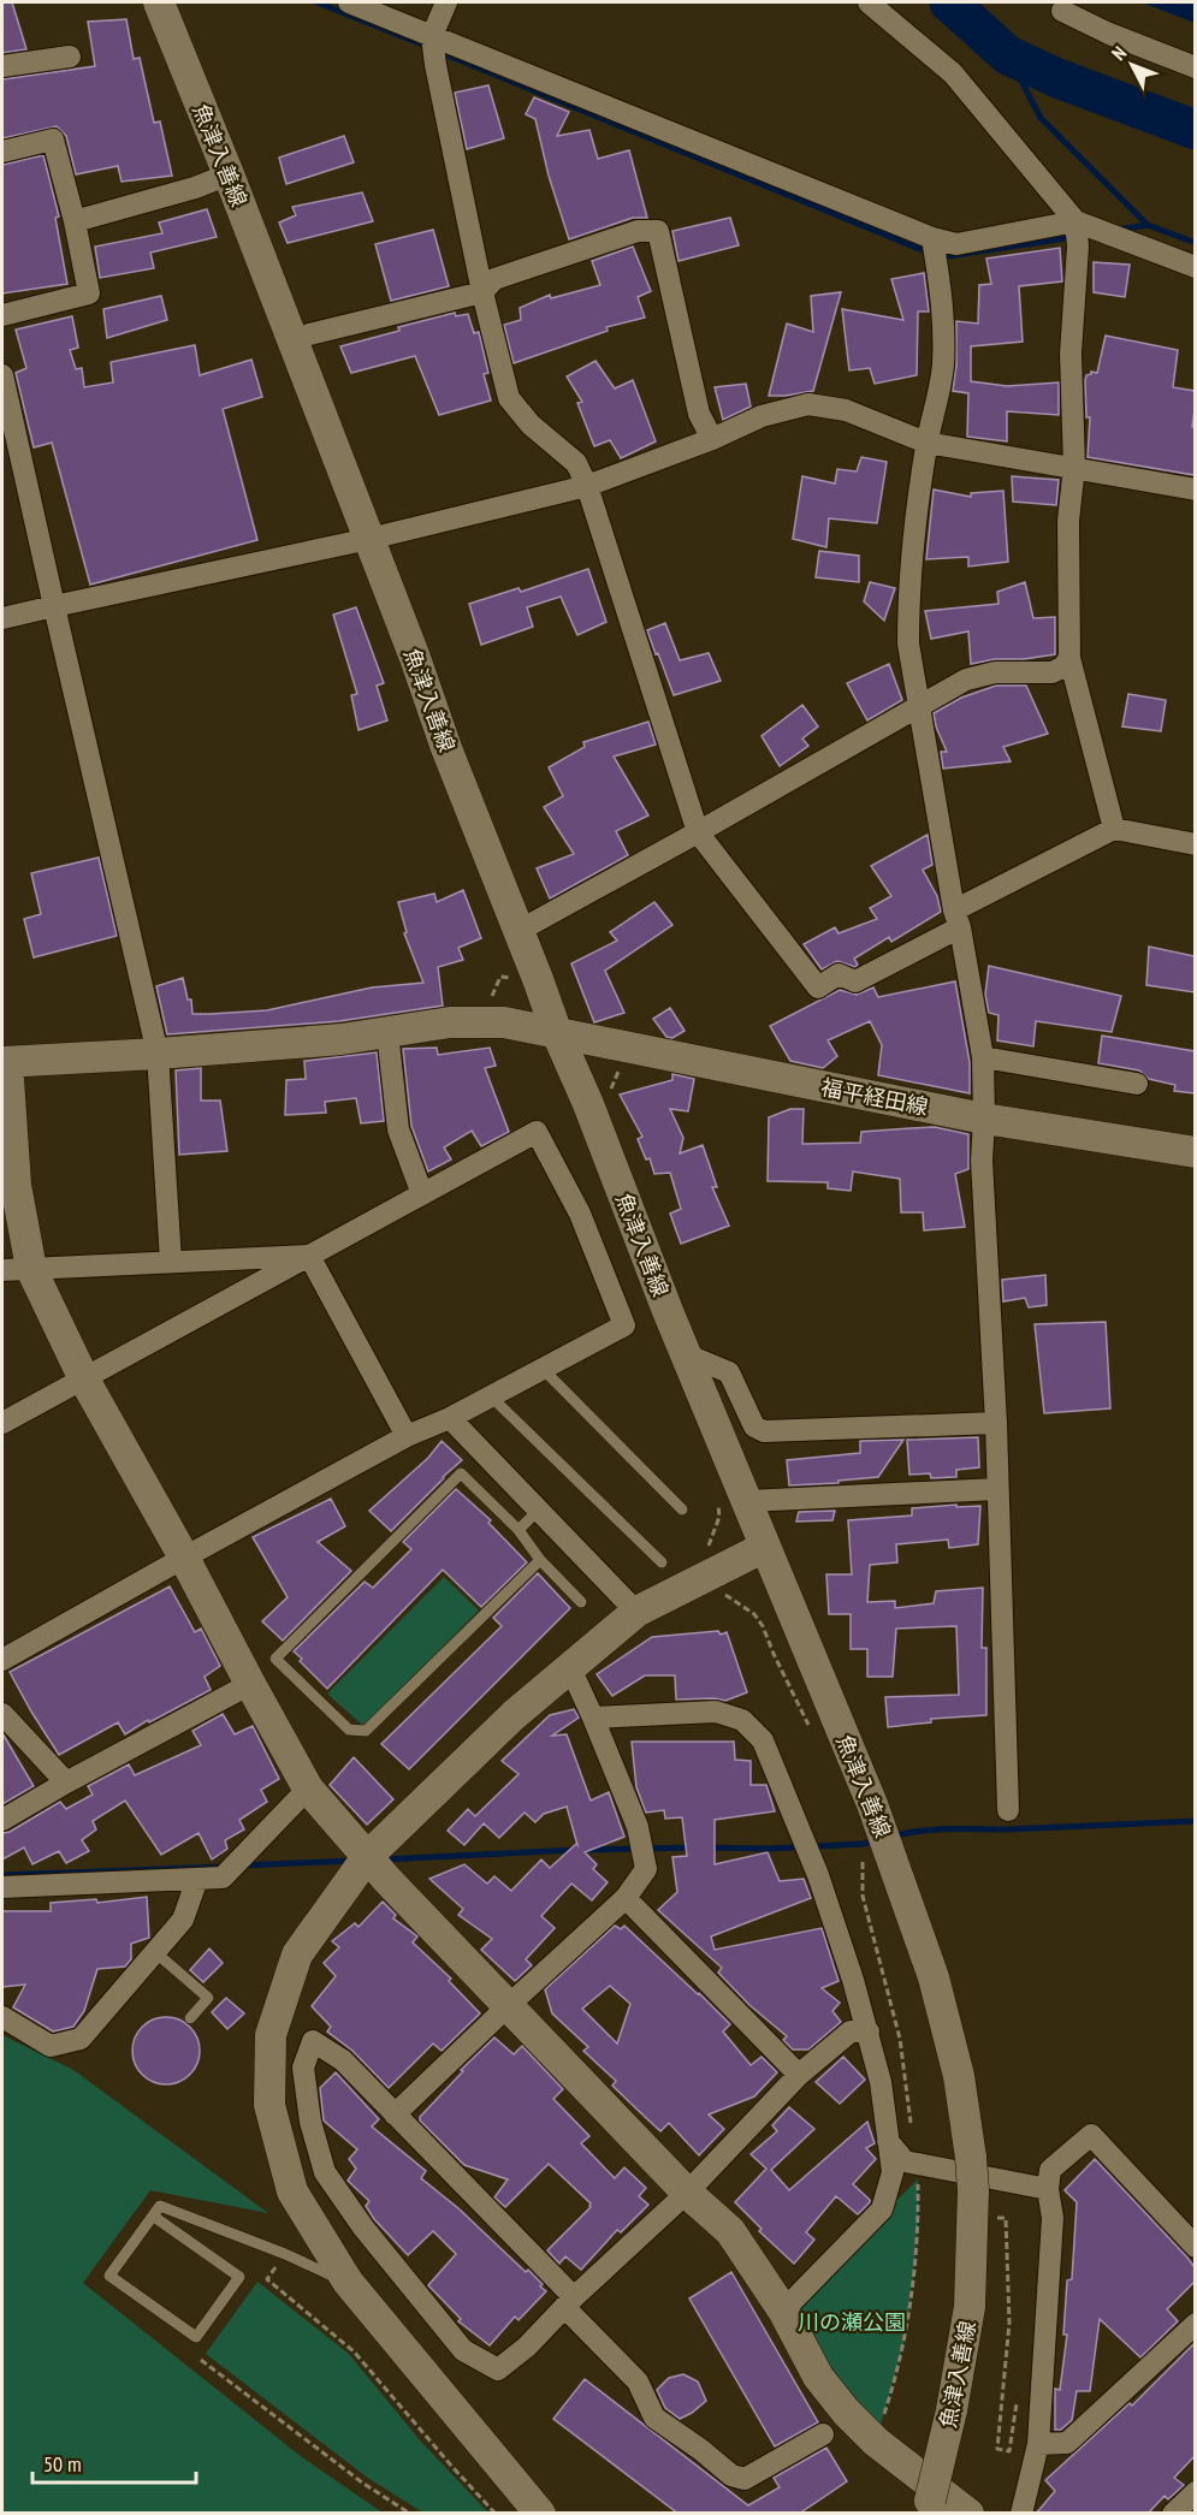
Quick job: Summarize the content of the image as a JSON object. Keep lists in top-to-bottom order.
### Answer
{
  "streets": {
    "street": ["魚津入善線", "福平経田線"]
  },
  "crossings": [
    ["魚津入善線", "福平経田線"]
  ],
  "parks": ["川の瀬公園"],
  "scale_bar": "50 m",
  "north": "top left"
}
